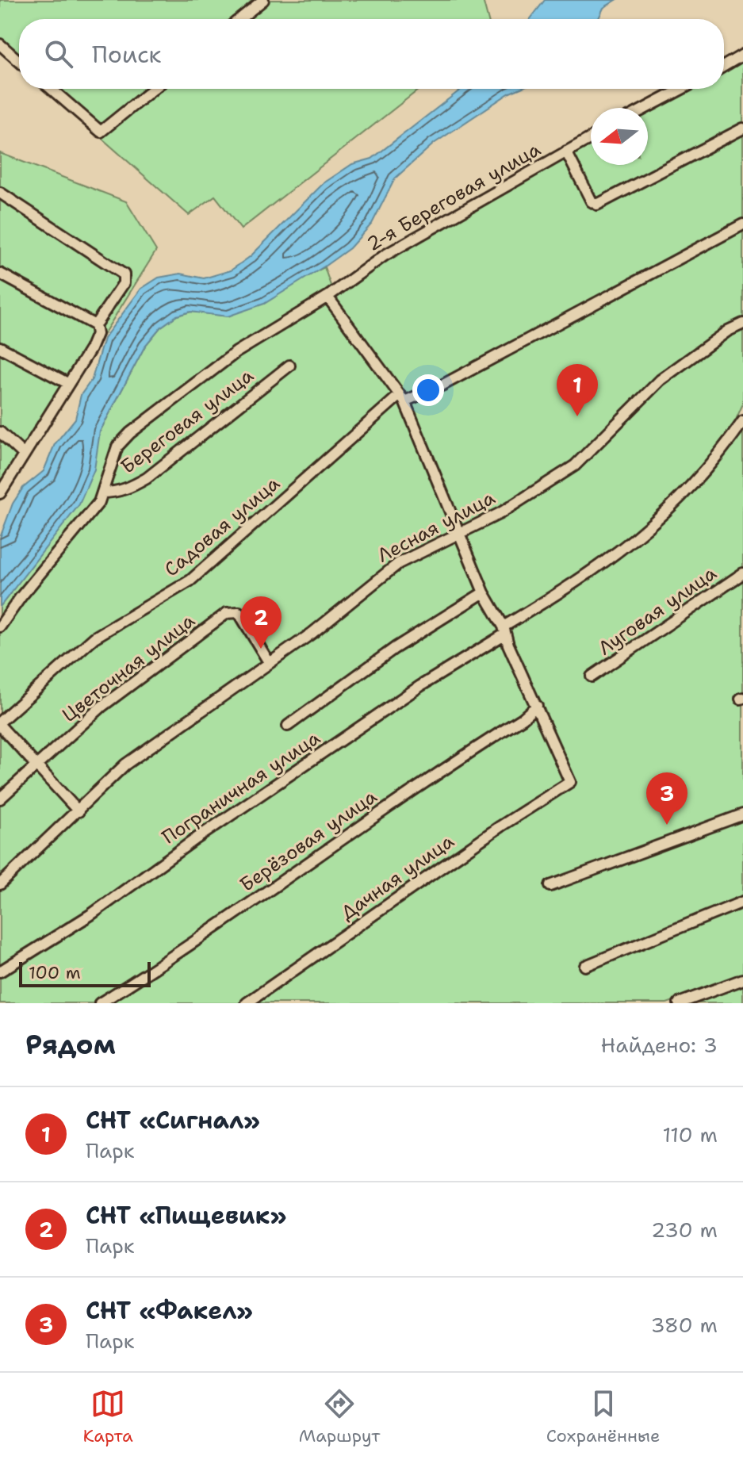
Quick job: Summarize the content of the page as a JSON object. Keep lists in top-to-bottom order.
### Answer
{
  "streets": {
    "street": [
      "2-я Береговая улица",
      "Береговая улица",
      "Садовая улица",
      "Лесная улица",
      "Луговая улица",
      "Цветочная улица",
      "Пограничная улица",
      "Берёзовая улица",
      "Дачная улица"
    ]
  },
  "crossings": [
    ["2-я Береговая улица", "Береговая улица"],
    ["Лесная улица", "Цветочная улица"],
    ["Берёзовая улица", "Дачная улица"]
  ],
  "scale_bar": "100 m",
  "north": "left",
  "page": {
    "search": "Поиск",
    "pins": ["1", "2", "3"],
    "scale": "100 m",
    "heading": ["Рядом", "Найдено: 3"],
    "list": [
      {
        "mark": "1",
        "name": "СНТ «Сигнал»",
        "note": "Парк",
        "value": "110 m"
      },
      {
        "mark": "2",
        "name": "СНТ «Пищевик»",
        "note": "Парк",
        "value": "230 m"
      },
      {
        "mark": "3",
        "name": "СНТ «Факел»",
        "note": "Парк",
        "value": "380 m"
      }
    ],
    "nav": ["Карта", "Маршрут", "Сохранённые"]
  }
}
